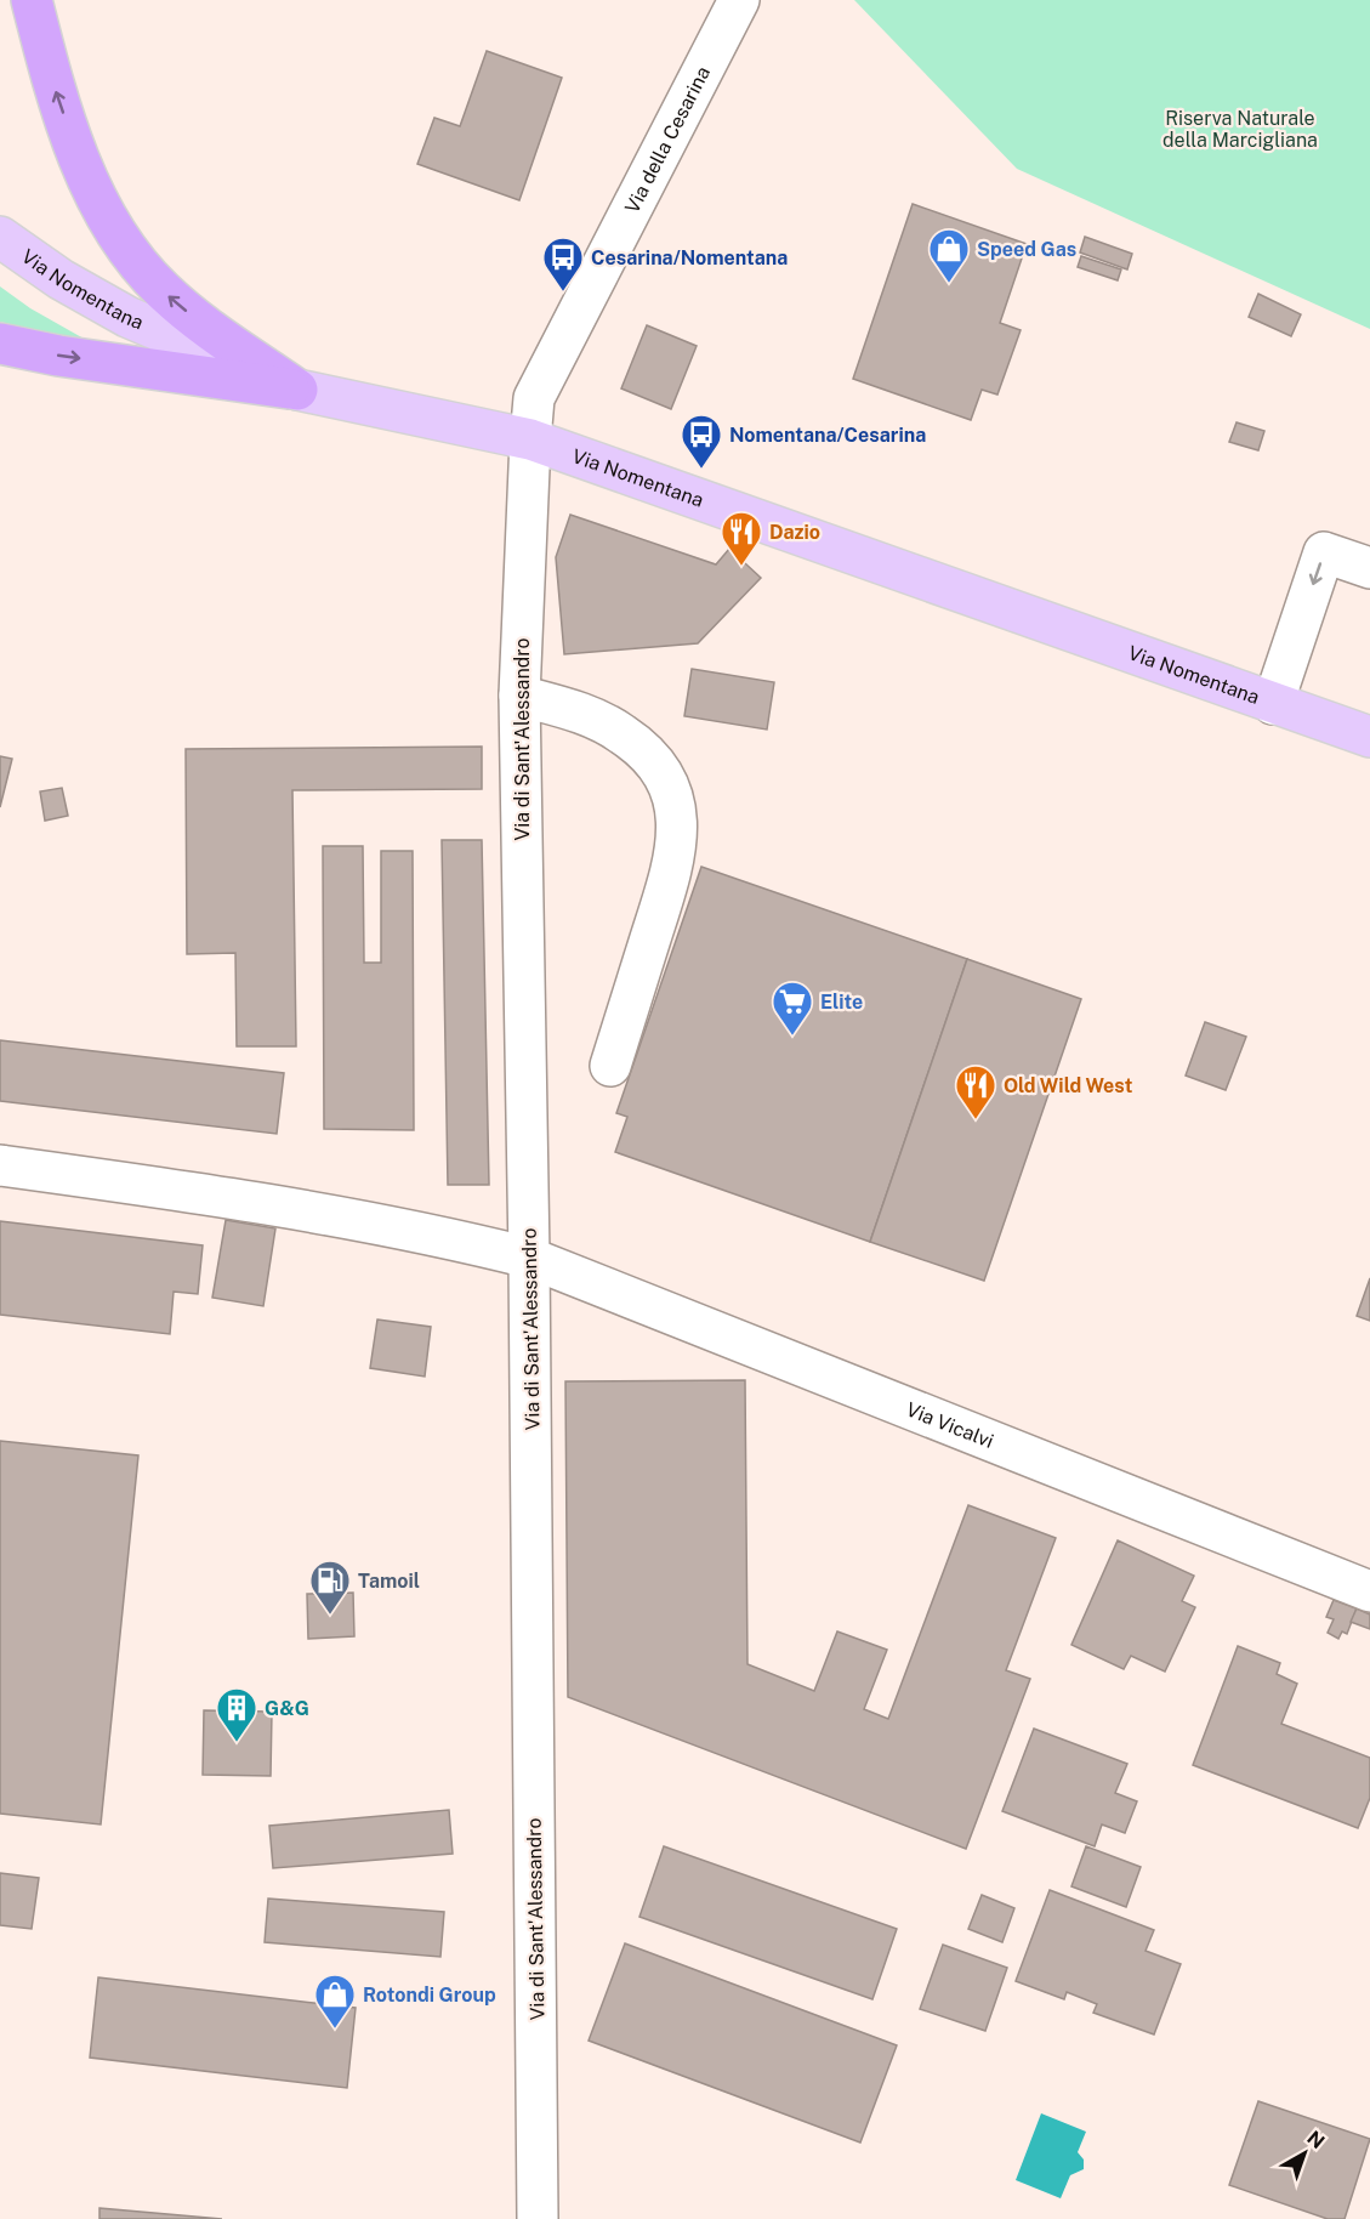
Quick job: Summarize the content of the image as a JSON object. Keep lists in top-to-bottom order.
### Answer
{
  "streets": {
    "main road": ["Via Nomentana"],
    "street": ["Via della Cesarina", "Via di Sant'Alessandro", "Via Vicalvi"]
  },
  "crossings": [
    ["Via della Cesarina", "Via Nomentana"],
    ["Via della Cesarina", "Via di Sant'Alessandro"],
    ["Via Nomentana", "Via di Sant'Alessandro"],
    ["Via di Sant'Alessandro", "Via Vicalvi"]
  ],
  "parks": ["Riserva Naturale della Marcigliana"],
  "places": {
    "shop": ["Speed Gas", "Rotondi Group"],
    "bus stop": ["Cesarina/Nomentana", "Nomentana/Cesarina"],
    "restaurant": ["Dazio", "Old Wild West"],
    "supermarket": ["Elite"],
    "fuel station": ["Tamoil"],
    "building": ["G&G"]
  },
  "north": "top right"
}
